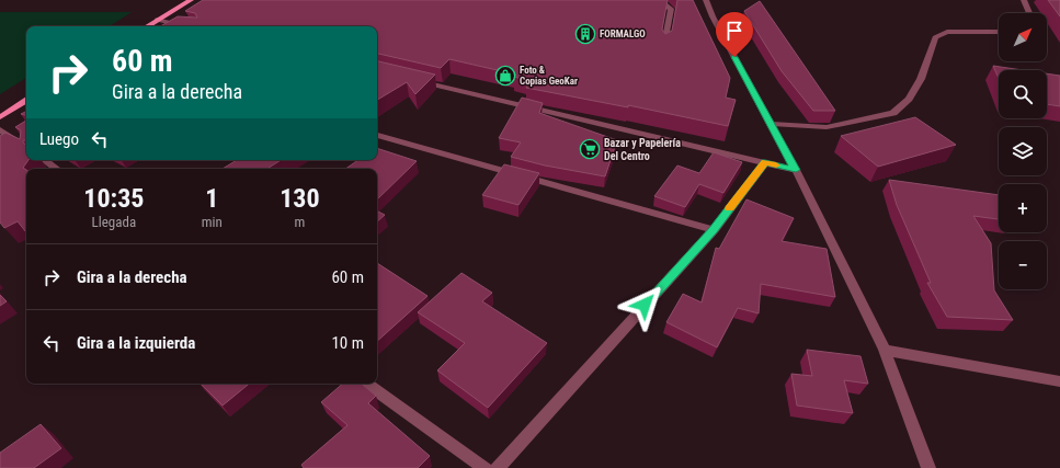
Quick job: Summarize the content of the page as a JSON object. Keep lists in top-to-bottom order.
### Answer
{
  "places": {
    "building": ["FORMALGO"],
    "shop": ["Foto & Copias GeoKar"],
    "supermarket": ["Bazar y Papelería Del Centro"]
  },
  "north": "top right",
  "page": {
    "map_buttons": ["+", "−"],
    "turn": ["60 m", "Gira a la derecha"],
    "then": "Luego",
    "eta": [
      "10:35",
      "Llegada",
      "1",
      "min",
      "130",
      "m"
    ],
    "list": [
      {
        "name": "Gira a la derecha",
        "value": "60 m"
      },
      {
        "name": "Gira a la izquierda",
        "value": "10 m"
      }
    ]
  }
}
